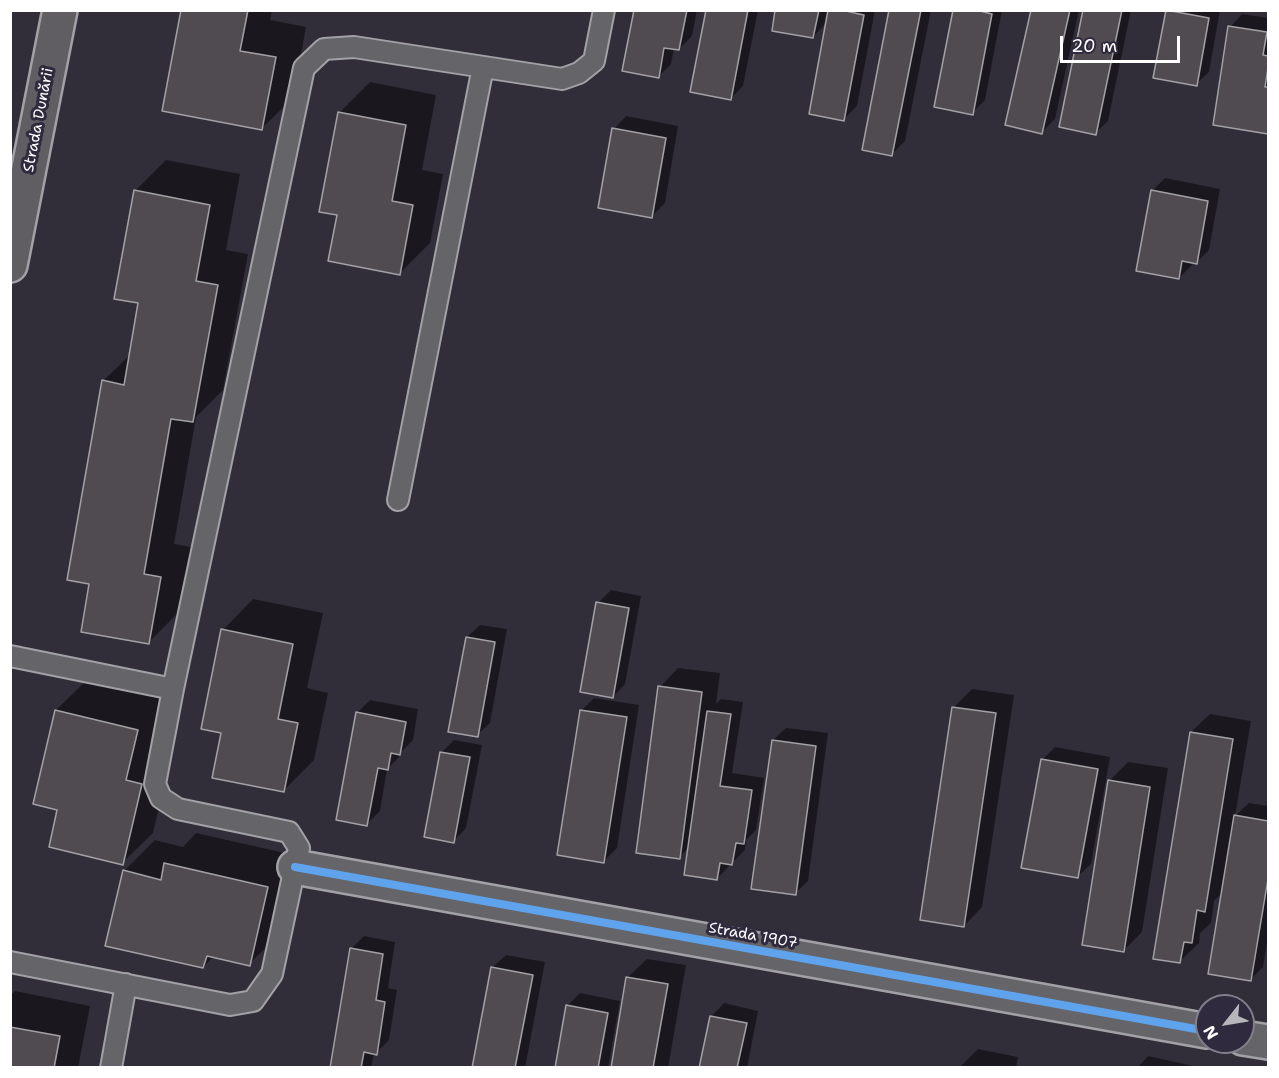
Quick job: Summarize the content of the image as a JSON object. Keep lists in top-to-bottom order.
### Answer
{
  "streets": {
    "main road": ["Strada Dunării"],
    "street": ["Strada 1907"]
  },
  "scale_bar": "20 m",
  "north": "bottom left"
}
